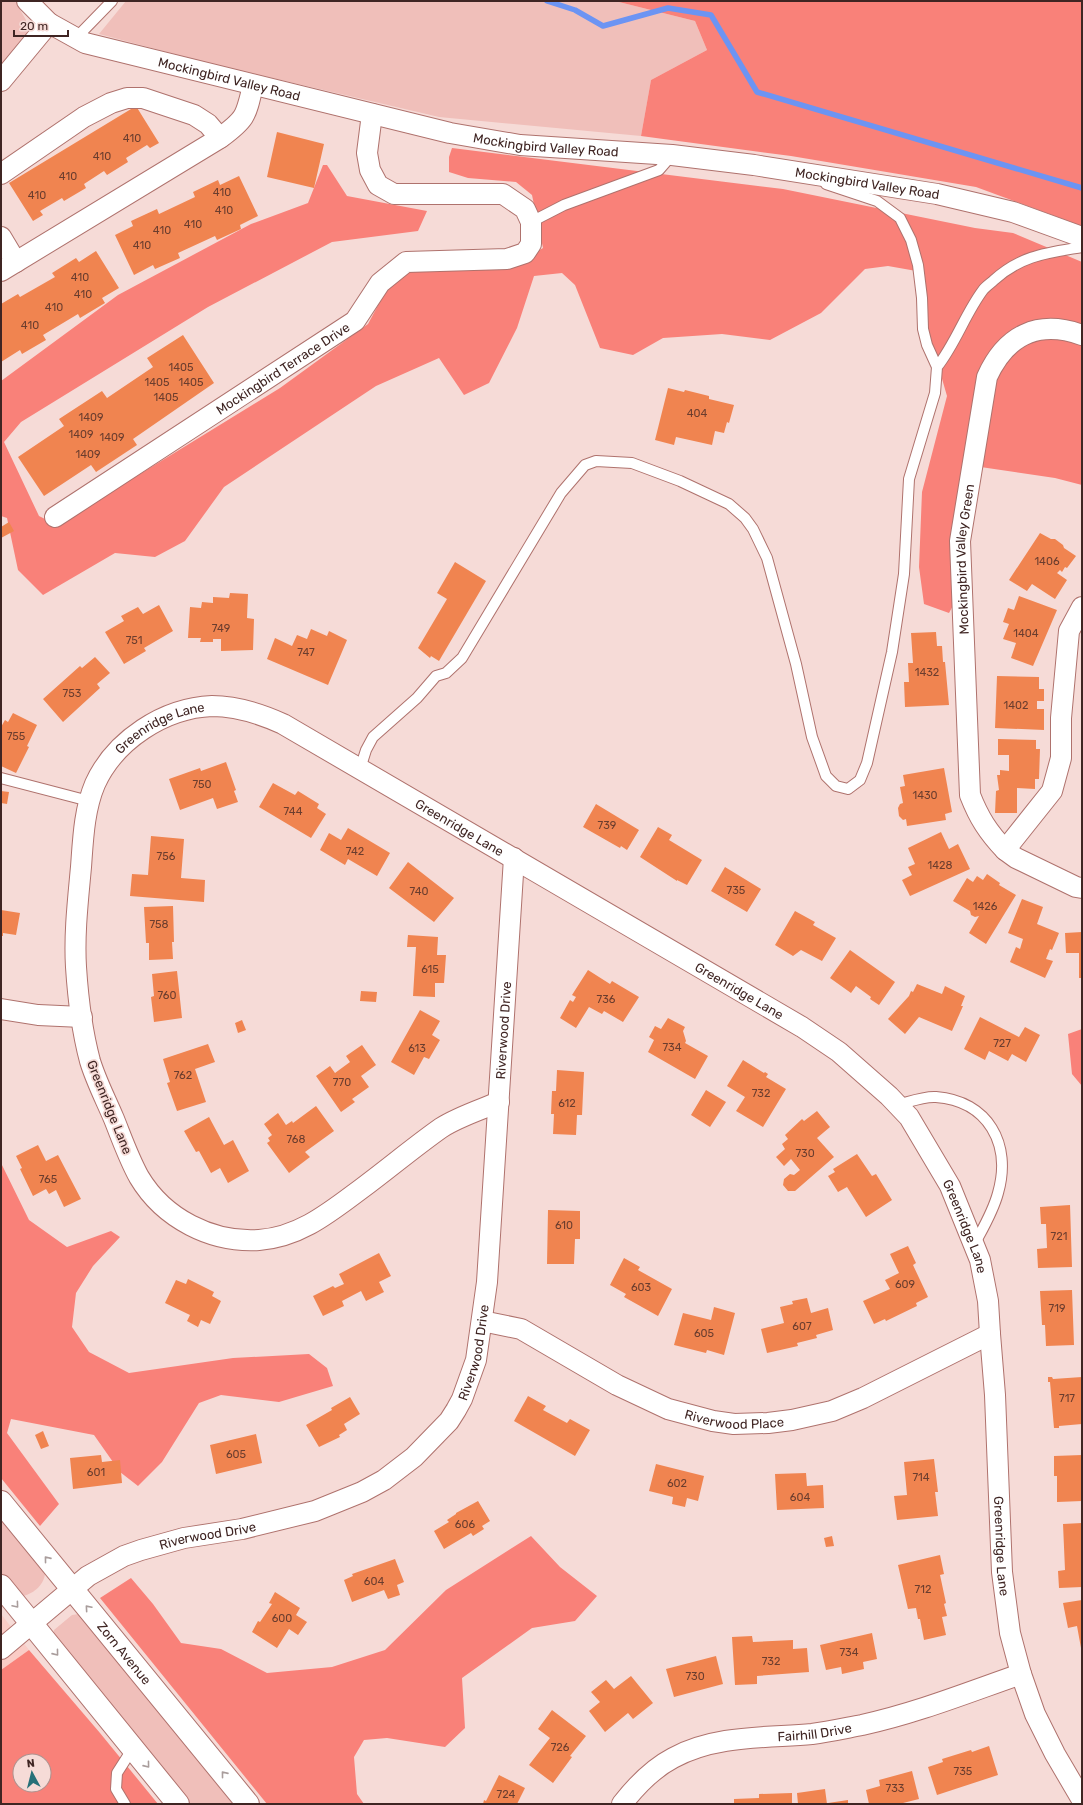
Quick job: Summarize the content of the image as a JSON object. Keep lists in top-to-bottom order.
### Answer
{
  "streets": {
    "main road": ["Zorn Avenue"],
    "street": [
      "Mockingbird Valley Road",
      "Mockingbird Terrace Drive",
      "Mockingbird Valley Green",
      "Greenridge Lane",
      "Riverwood Drive",
      "Riverwood Place",
      "Fairhill Drive"
    ]
  },
  "crossings": [
    ["Greenridge Lane", "Riverwood Drive"],
    ["Greenridge Lane", "Riverwood Place"],
    ["Greenridge Lane", "Fairhill Drive"],
    ["Riverwood Drive", "Riverwood Place"],
    ["Riverwood Drive", "Zorn Avenue"]
  ],
  "house_numbers": [
    "410",
    "410",
    "410",
    "410",
    "410",
    "410",
    "410",
    "410",
    "410",
    "410",
    "410",
    "410",
    "410",
    "1405",
    "1405",
    "1405",
    "1405",
    "404",
    "1409",
    "1409",
    "1409",
    "1409",
    "1406",
    "749",
    "1404",
    "751",
    "747",
    "1432",
    "753",
    "1402",
    "755",
    "750",
    "1430",
    "744",
    "739",
    "742",
    "756",
    "1428",
    "735",
    "740",
    "1426",
    "758",
    "615",
    "760",
    "736",
    "727",
    "734",
    "613",
    "762",
    "770",
    "732",
    "612",
    "768",
    "730",
    "765",
    "610",
    "721",
    "609",
    "603",
    "719",
    "607",
    "605",
    "717",
    "605",
    "601",
    "714",
    "602",
    "604",
    "606",
    "604",
    "712",
    "600",
    "734",
    "732",
    "730",
    "726",
    "735",
    "733",
    "724"
  ],
  "scale_bar": "20 m",
  "north": "top"
}
